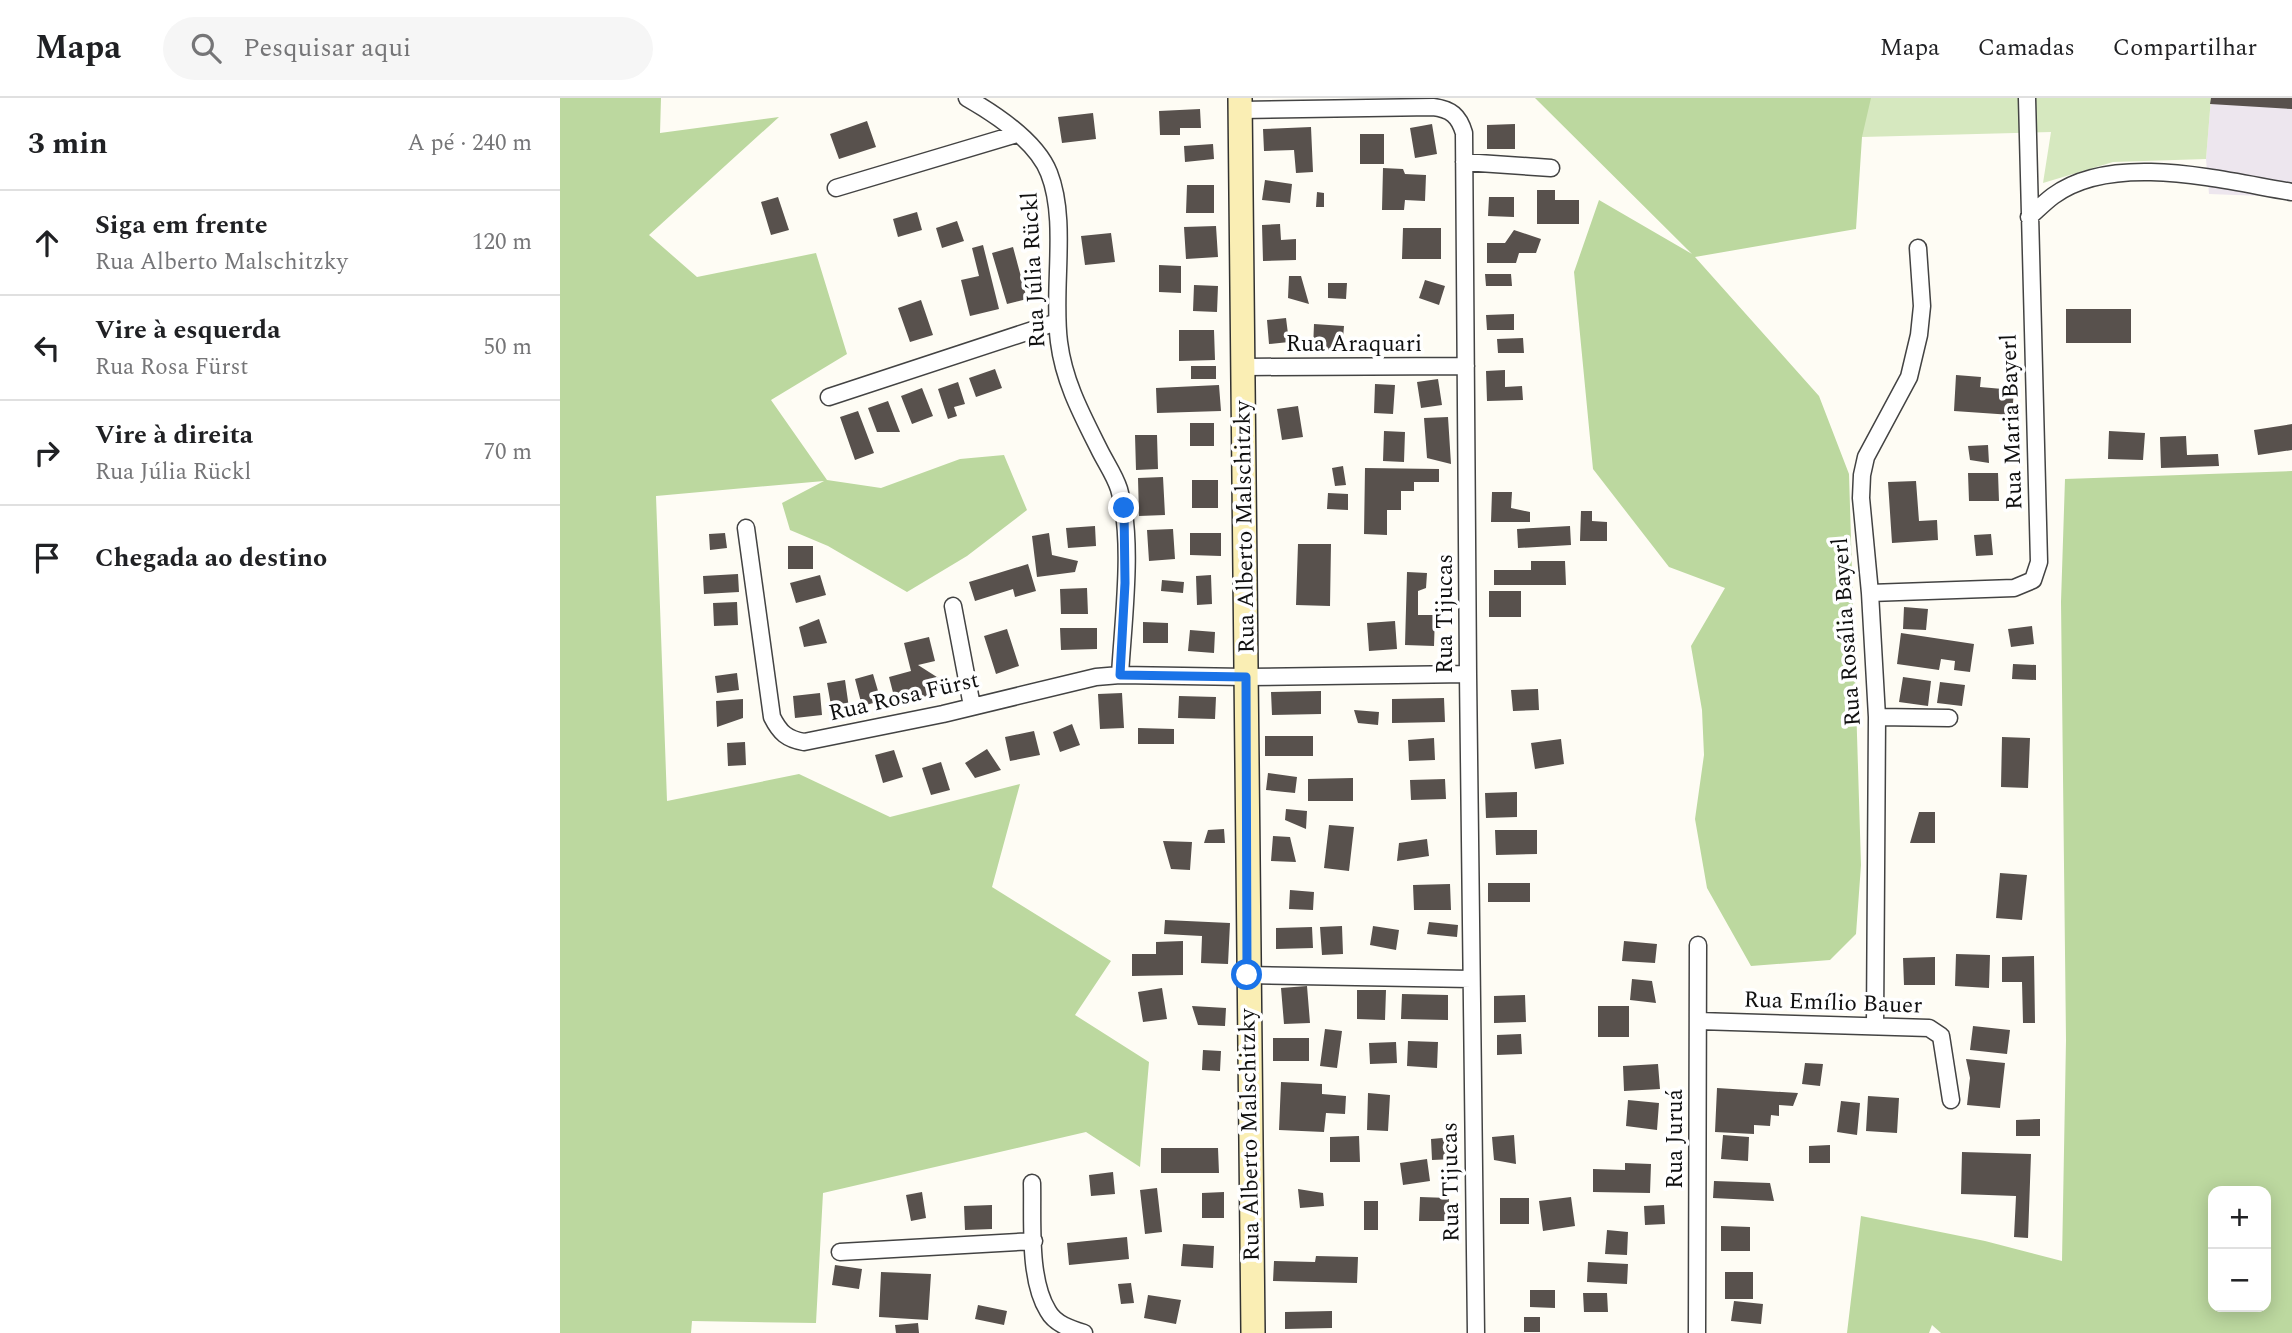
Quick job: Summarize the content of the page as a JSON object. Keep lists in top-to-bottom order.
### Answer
{
  "streets": {
    "street": [
      "Rua Júlia Rückl",
      "Rua Araquari",
      "Rua Maria Bayerl",
      "Rua Alberto Malschitzky",
      "Rua Tijucas",
      "Rua Rosália Bayerl",
      "Rua Rosa Fürst",
      "Rua Emílio Bauer",
      "Rua Juruá"
    ]
  },
  "crossings": [
    ["Rua Júlia Rückl", "Rua Rosa Fürst"],
    ["Rua Araquari", "Rua Alberto Malschitzky"],
    ["Rua Araquari", "Rua Tijucas"],
    ["Rua Maria Bayerl", "Rua Rosália Bayerl"],
    ["Rua Alberto Malschitzky", "Rua Tijucas"],
    ["Rua Alberto Malschitzky", "Rua Rosa Fürst"],
    ["Rua Tijucas", "Rua Rosa Fürst"],
    ["Rua Rosália Bayerl", "Rua Emílio Bauer"],
    ["Rua Emílio Bauer", "Rua Juruá"]
  ],
  "page": {
    "header": "Mapa",
    "search": "Pesquisar aqui",
    "nav": ["Mapa", "Camadas", "Compartilhar"],
    "heading": ["3 min", "A pé · 240 m"],
    "list": [
      ["Siga em frente", "Rua Alberto Malschitzky", "120 m"],
      ["Vire à esquerda", "Rua Rosa Fürst", "50 m"],
      ["Vire à direita", "Rua Júlia Rückl", "70 m"],
      "Chegada ao destino"
    ],
    "map_buttons": ["+", "−"]
  }
}
